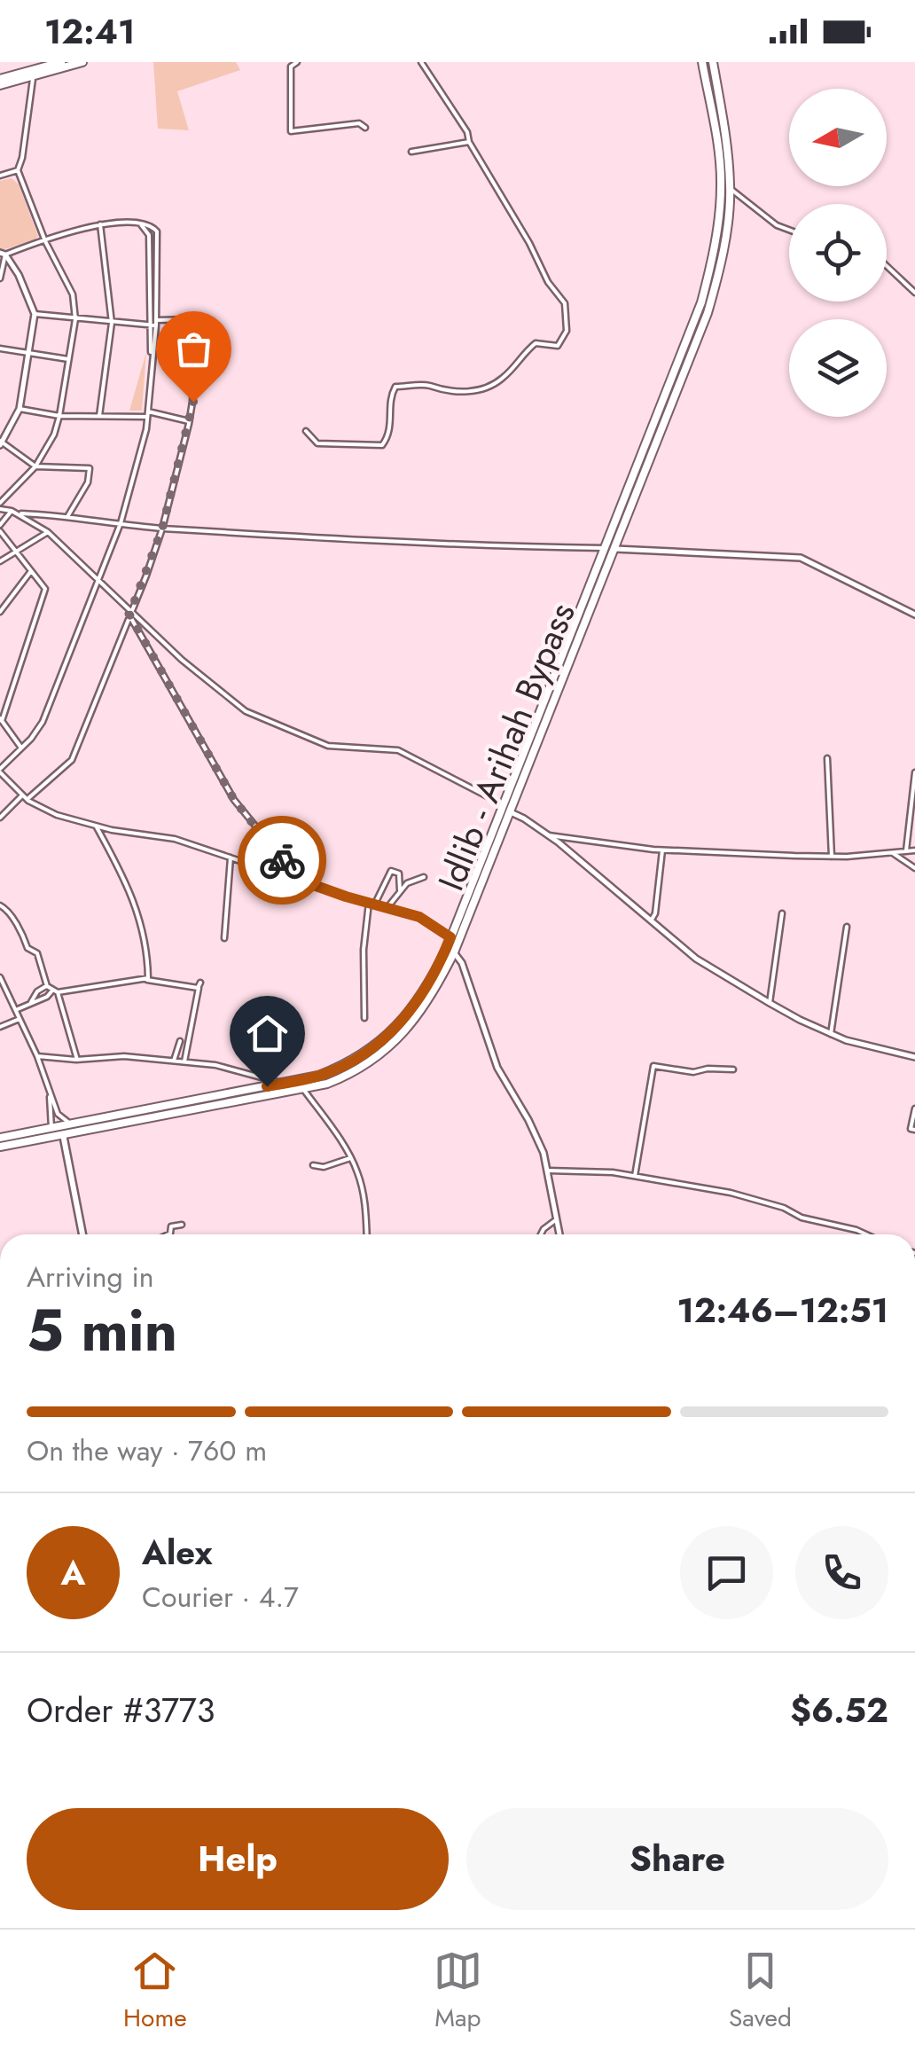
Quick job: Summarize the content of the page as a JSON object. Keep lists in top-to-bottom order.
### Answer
{
  "streets": {
    "main road": ["Idlib - Arihah Bypass"]
  },
  "north": "left",
  "page": {
    "status": "12:41",
    "heading": ["5 min", "Arriving in", "12:46–12:51"],
    "panel": [
      "Alex",
      "Courier · 4.7",
      "Order #3773",
      "$6.52"
    ],
    "bar": "On the way · 760 m",
    "round": "A",
    "buttons": ["Help", "Share"],
    "tabs": ["Home", "Map", "Saved"]
  }
}
